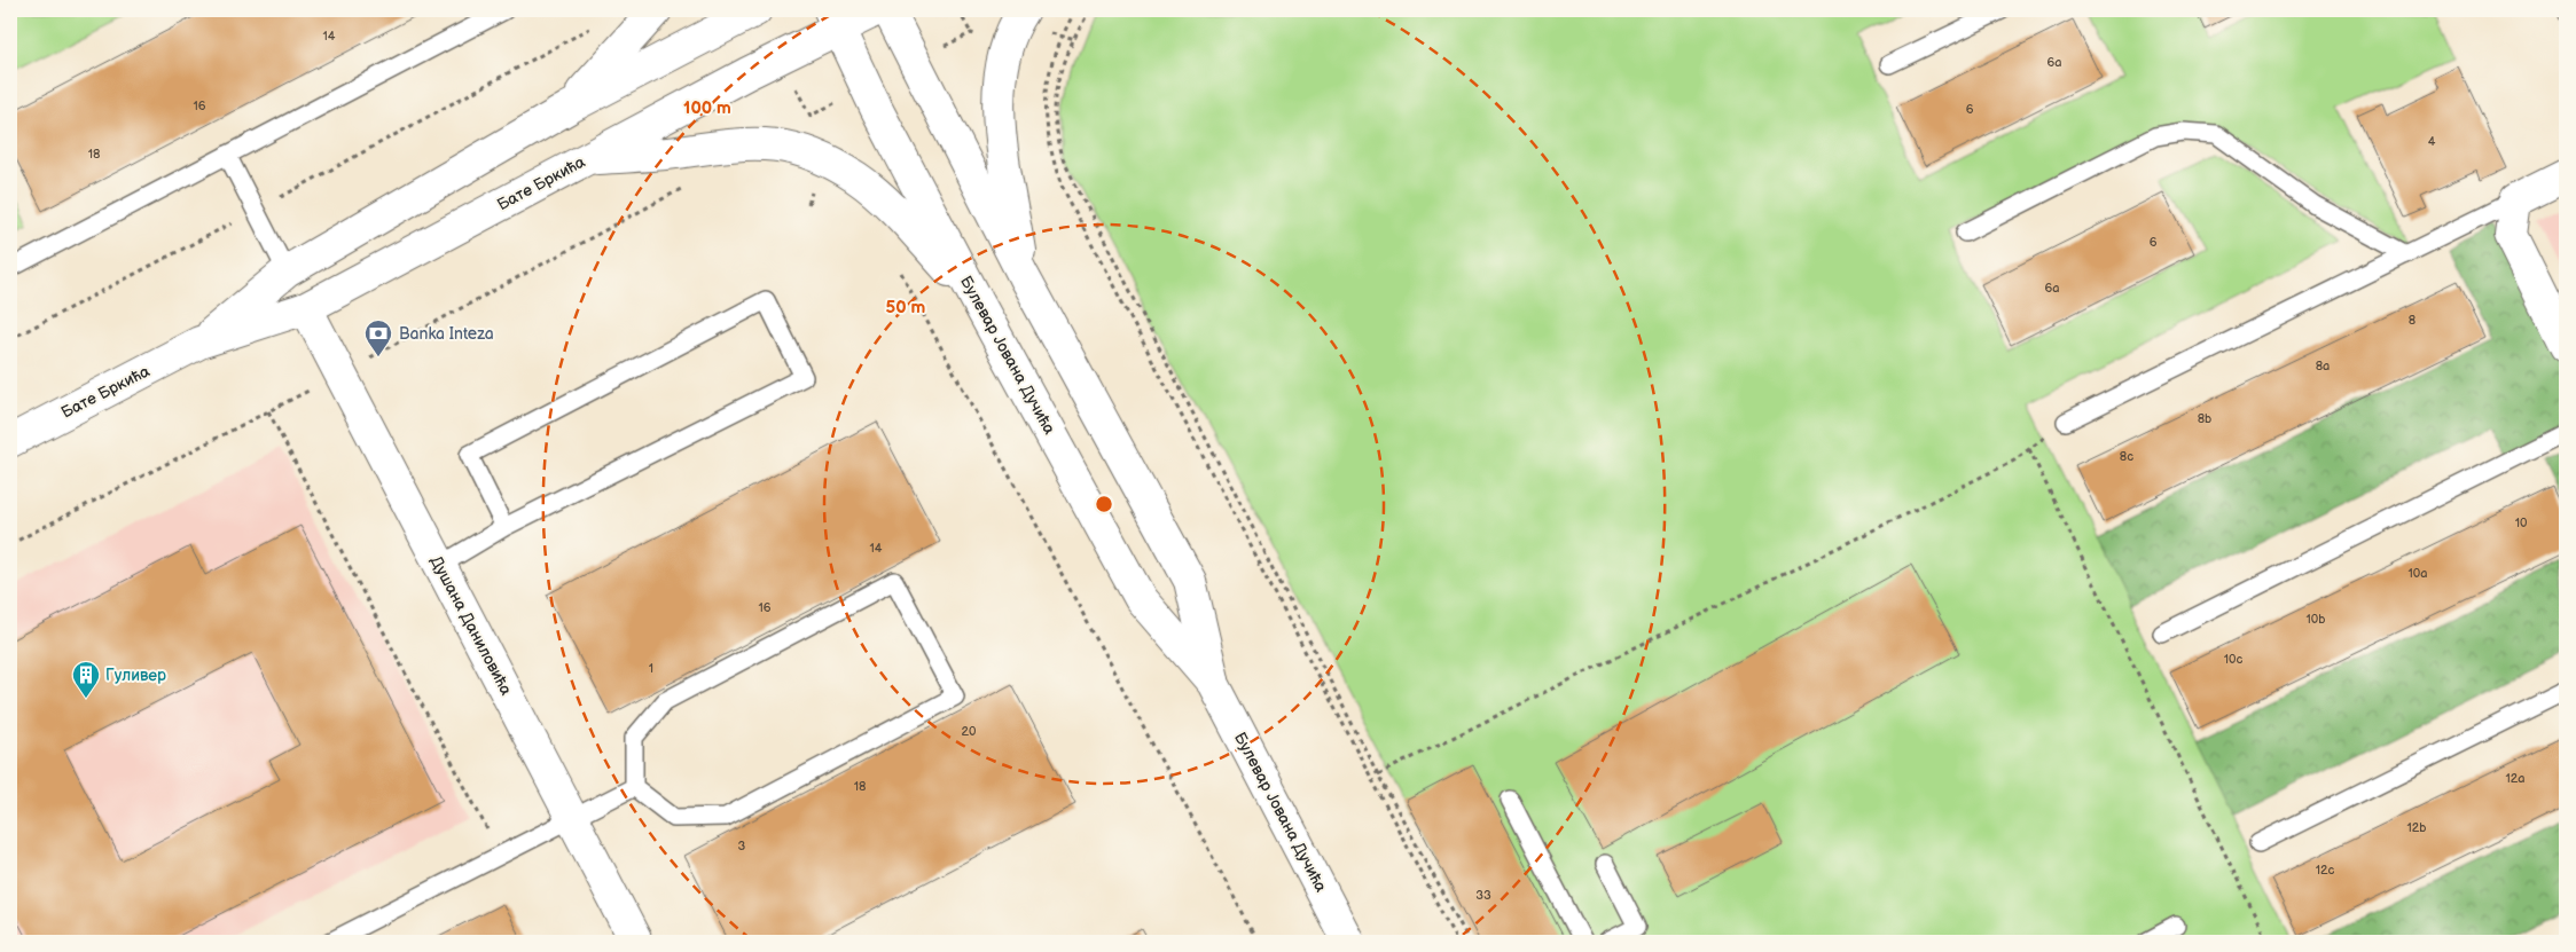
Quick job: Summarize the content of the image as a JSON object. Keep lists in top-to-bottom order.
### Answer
{
  "streets": {
    "street": ["Бате Бркића", "Булевар Јована Дучића", "Душана Даниловића"]
  },
  "crossings": [
    ["Бате Бркића", "Булевар Јована Дучића"],
    ["Бате Бркића", "Душана Даниловића"]
  ],
  "places": {
    "bank": ["Banka Inteza"],
    "building": ["Гуливер"]
  },
  "house_numbers": [
    "14",
    "6a",
    "16",
    "6",
    "4",
    "18",
    "6",
    "6a",
    "8",
    "8a",
    "8b",
    "8c",
    "10",
    "14",
    "10a",
    "16",
    "10b",
    "10c",
    "1",
    "20",
    "12a",
    "18",
    "12b",
    "3",
    "12c",
    "33"
  ],
  "rings": ["100 m", "50 m"]
}
